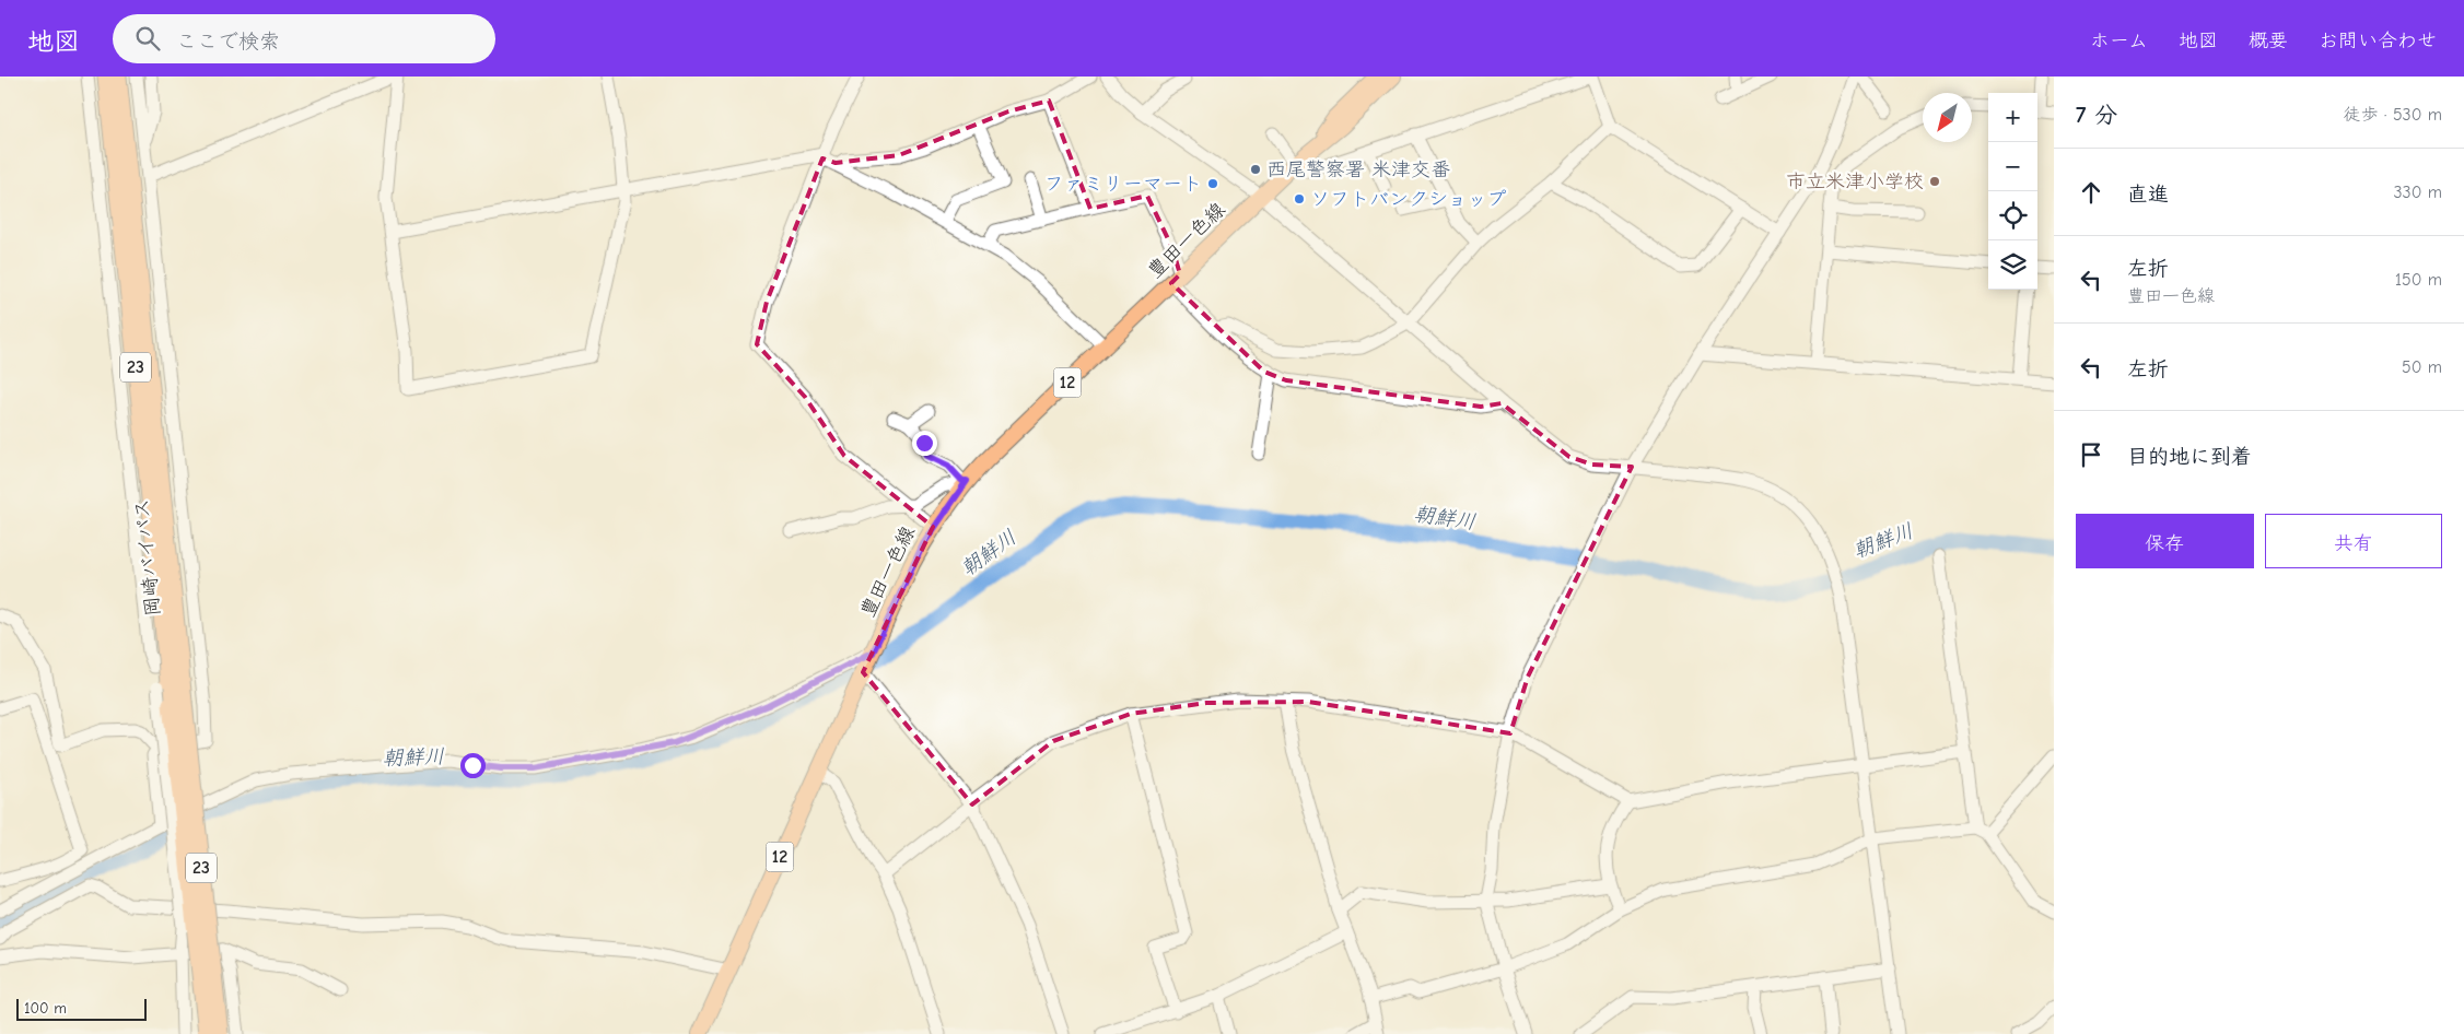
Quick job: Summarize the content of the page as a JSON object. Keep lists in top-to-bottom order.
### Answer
{
  "streets": {
    "highway": ["23", "岡崎バイパス"],
    "main road": ["豊田一色線", "12"]
  },
  "crossings": [
    ["23", "岡崎バイパス"]
  ],
  "water": ["朝鮮川"],
  "places": [
    "西尾警察署 米津交番",
    "市立米津小学校",
    "ファミリーマート",
    "ソフトバンクショップ"
  ],
  "scale_bar": "100 m",
  "north": "bottom left",
  "page": {
    "header": "地図",
    "search": "ここで検索",
    "nav": [
      "ホーム",
      "地図",
      "概要",
      "お問い合わせ"
    ],
    "heading": ["7 分", "徒歩 · 530 m"],
    "map_buttons": ["+", "−"],
    "list": [
      ["直進", "330 m"],
      ["左折", "豊田一色線", "150 m"],
      ["左折", "50 m"],
      "目的地に到着"
    ],
    "buttons": ["保存", "共有"],
    "scale": "100 m"
  }
}
